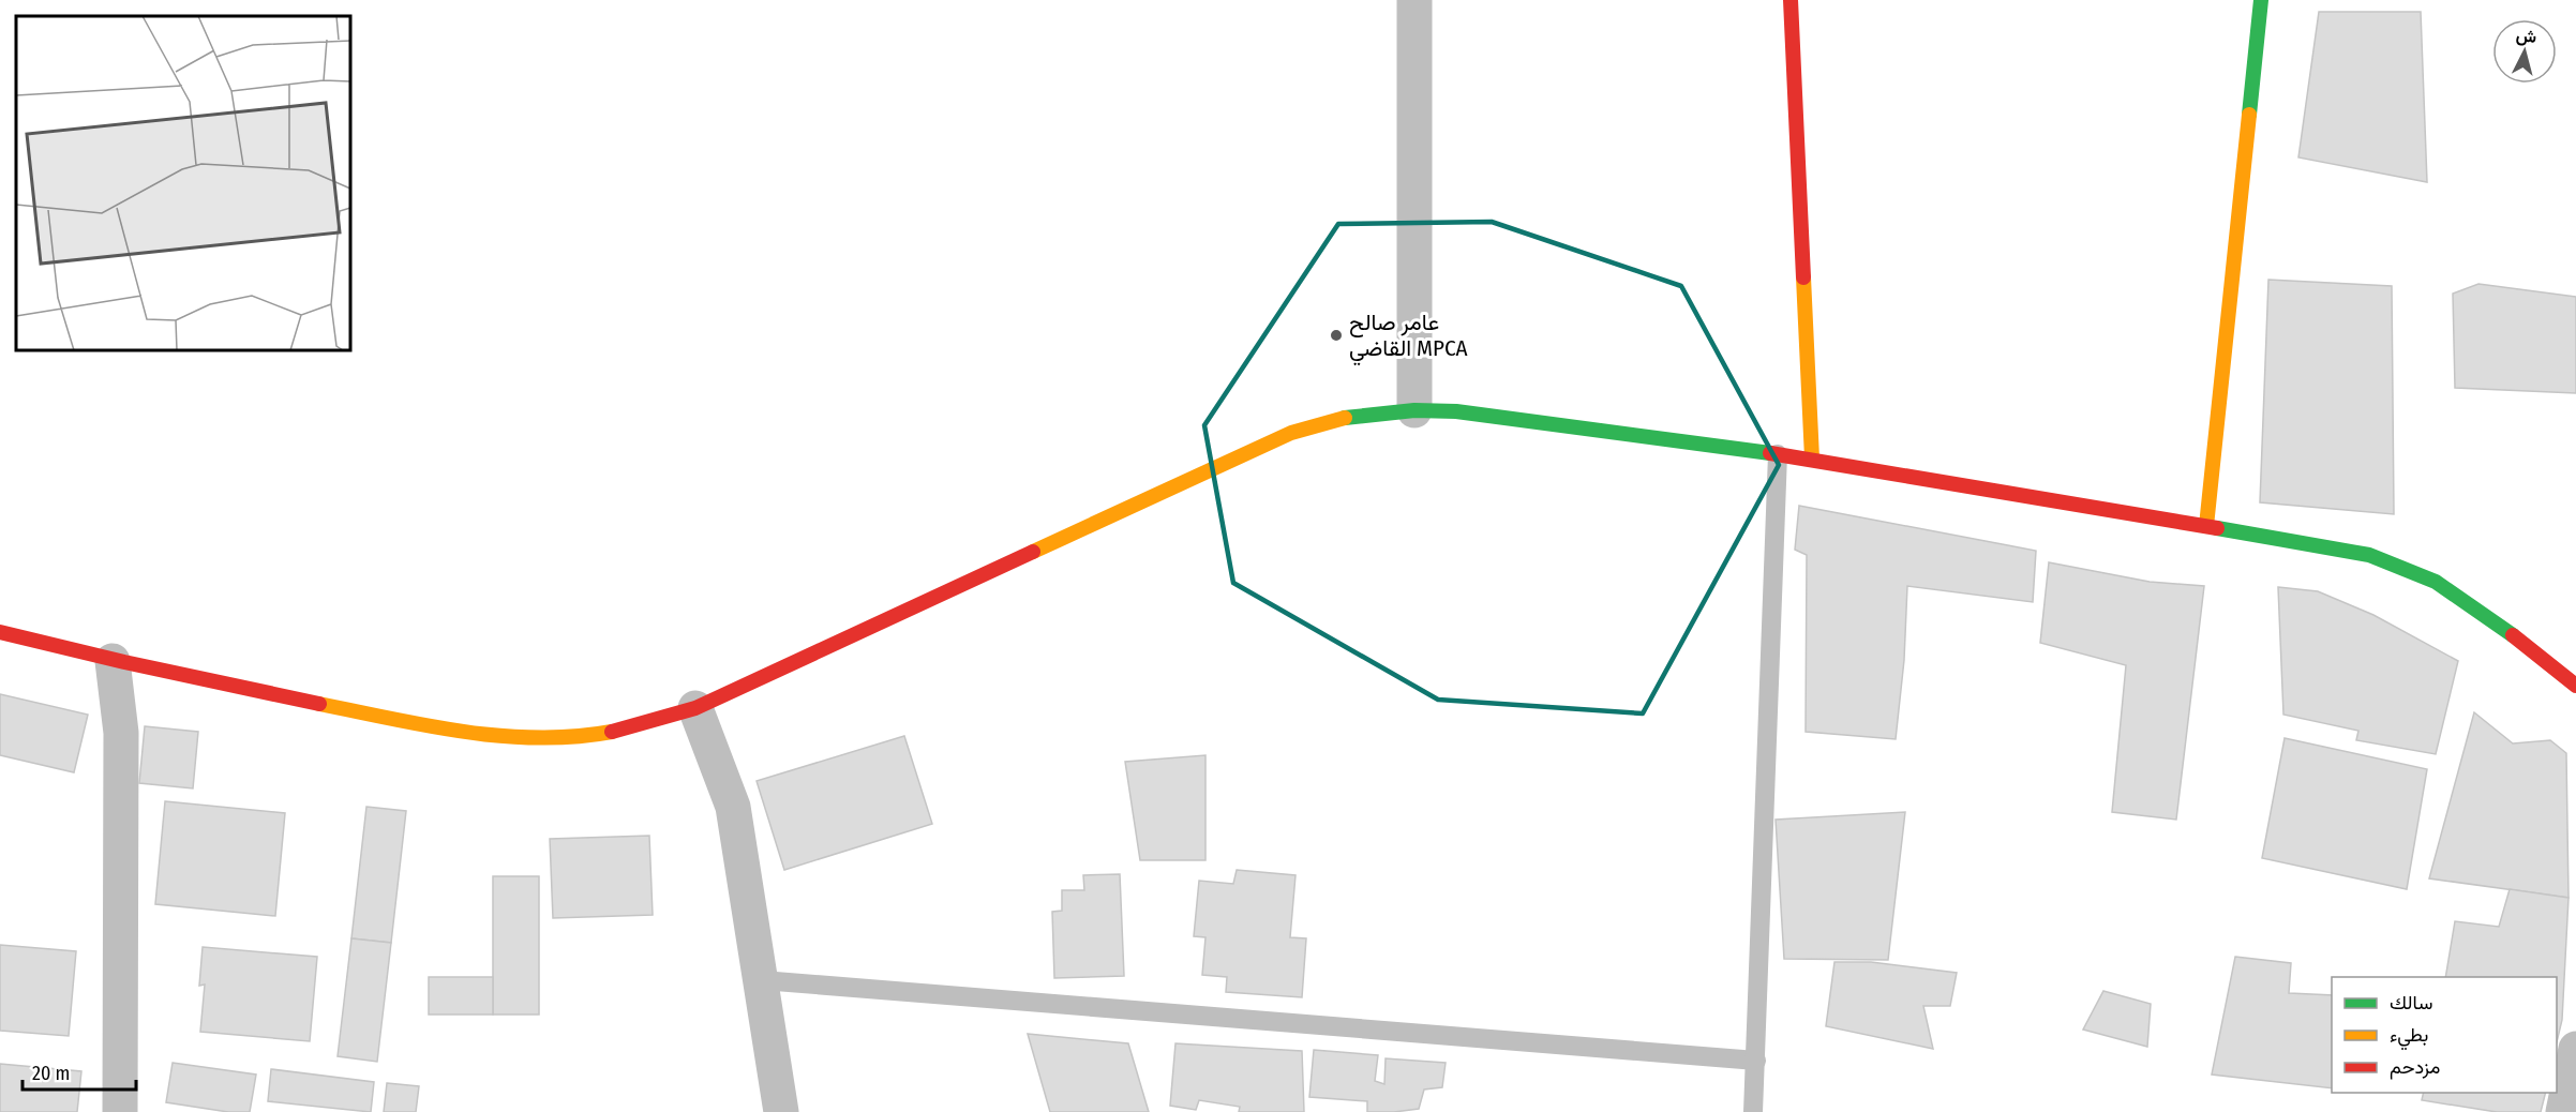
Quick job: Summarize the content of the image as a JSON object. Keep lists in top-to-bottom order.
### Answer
{
  "places": ["عامر صالح القاضي MPCA"],
  "legend": ["سالك", "بطيء", "مزدحم"],
  "scale_bar": "20 m",
  "north": "top"
}
